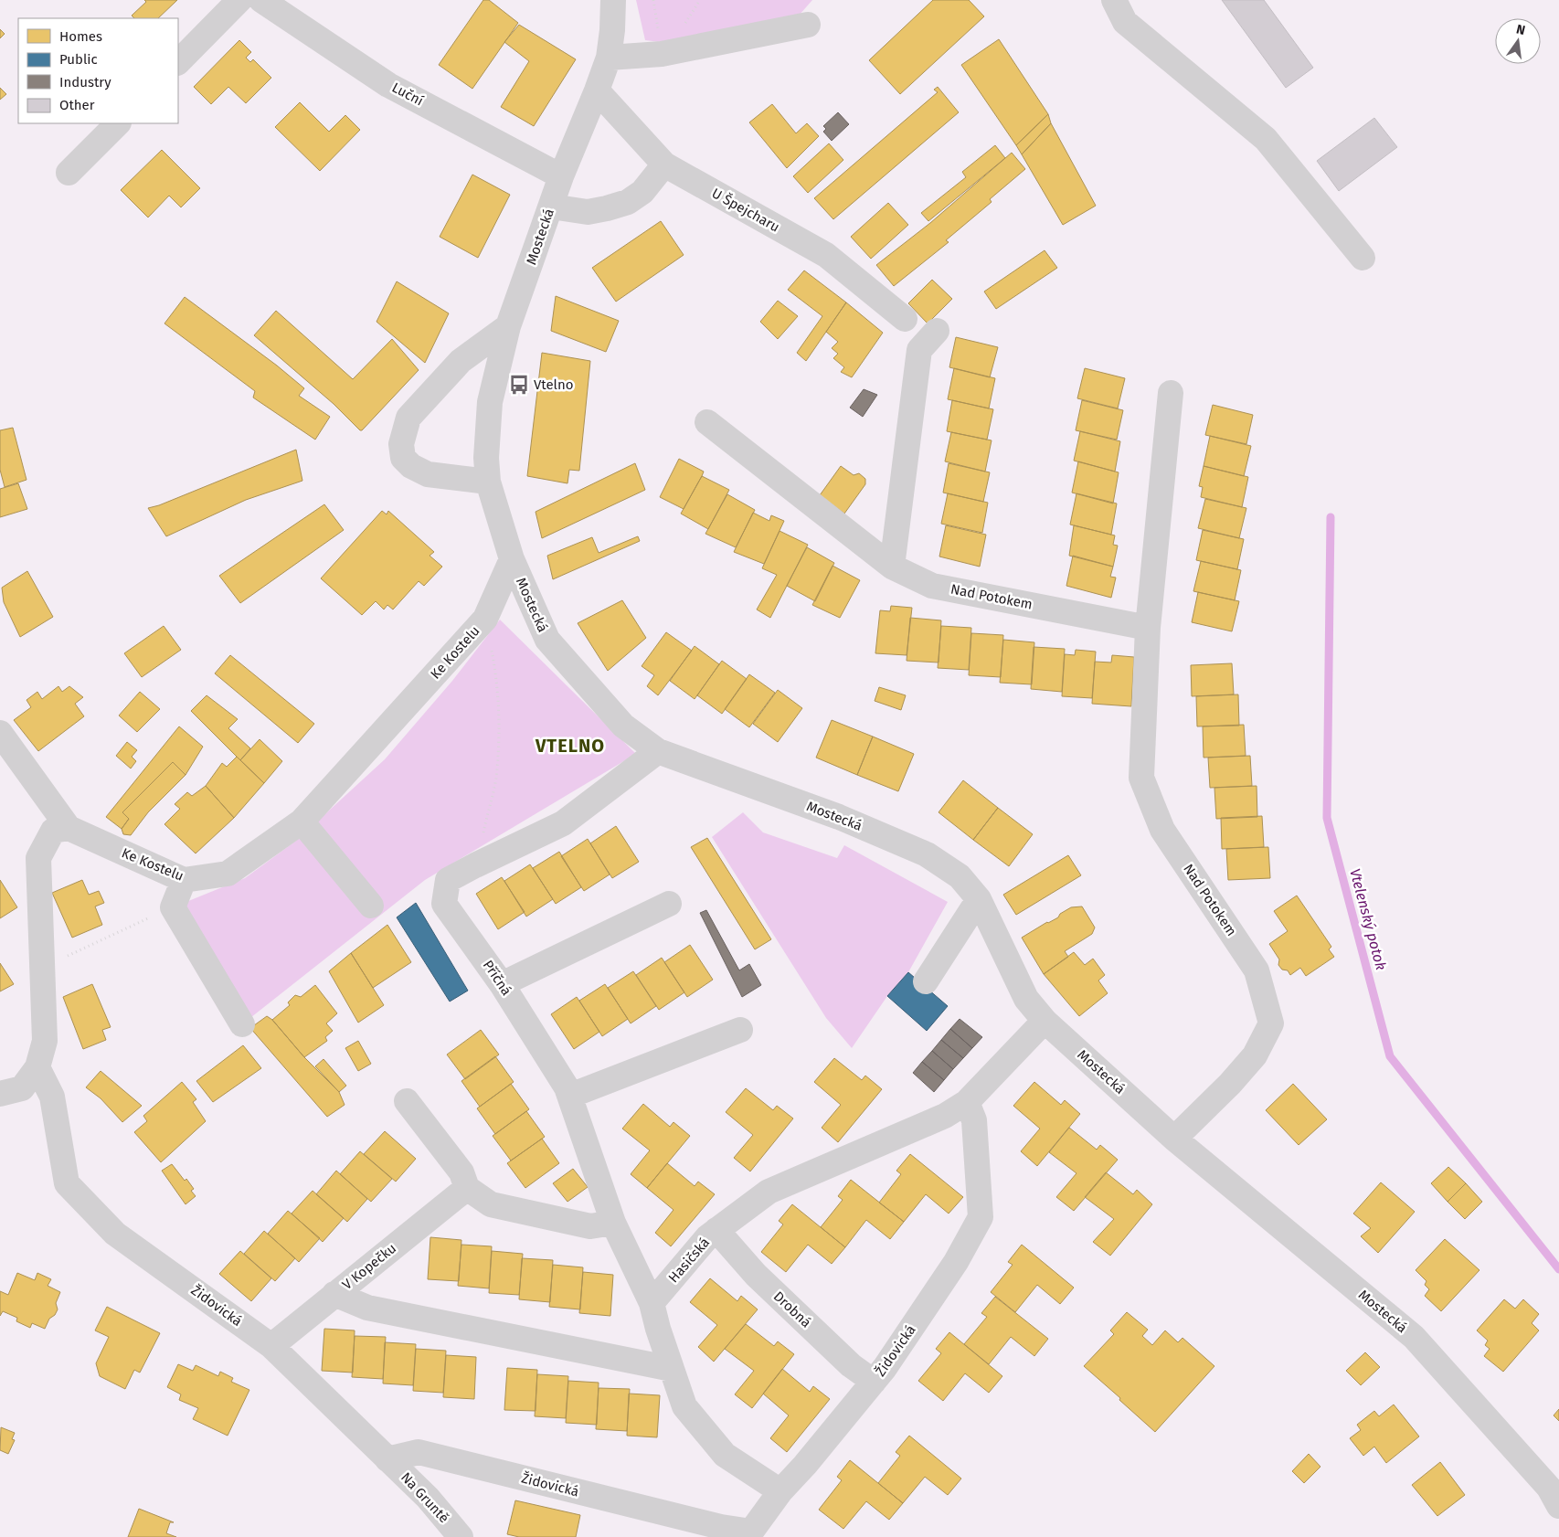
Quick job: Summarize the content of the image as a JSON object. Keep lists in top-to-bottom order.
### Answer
{
  "streets": {
    "street": [
      "Luční",
      "U Špejcharu",
      "Mostecká",
      "Nad Potokem",
      "Ke Kostelu",
      "Příčná",
      "Hasičská",
      "V Kopečku",
      "Židovická",
      "Drobná",
      "Na Gruntě"
    ]
  },
  "crossings": [
    ["Luční", "Mostecká"],
    ["U Špejcharu", "Mostecká"],
    ["Mostecká", "Nad Potokem"],
    ["Mostecká", "Ke Kostelu"],
    ["Mostecká", "Příčná"],
    ["Mostecká", "Hasičská"],
    ["Příčná", "Hasičská"],
    ["Hasičská", "Židovická"],
    ["Hasičská", "Drobná"],
    ["V Kopečku", "Židovická"],
    ["Židovická", "Drobná"],
    ["Židovická", "Na Gruntě"]
  ],
  "districts": ["VTELNO"],
  "water": ["Vtelenský potok"],
  "places": {
    "bus stop": ["Vtelno"]
  },
  "legend": [
    "Homes",
    "Public",
    "Industry",
    "Other"
  ],
  "north": "top"
}
